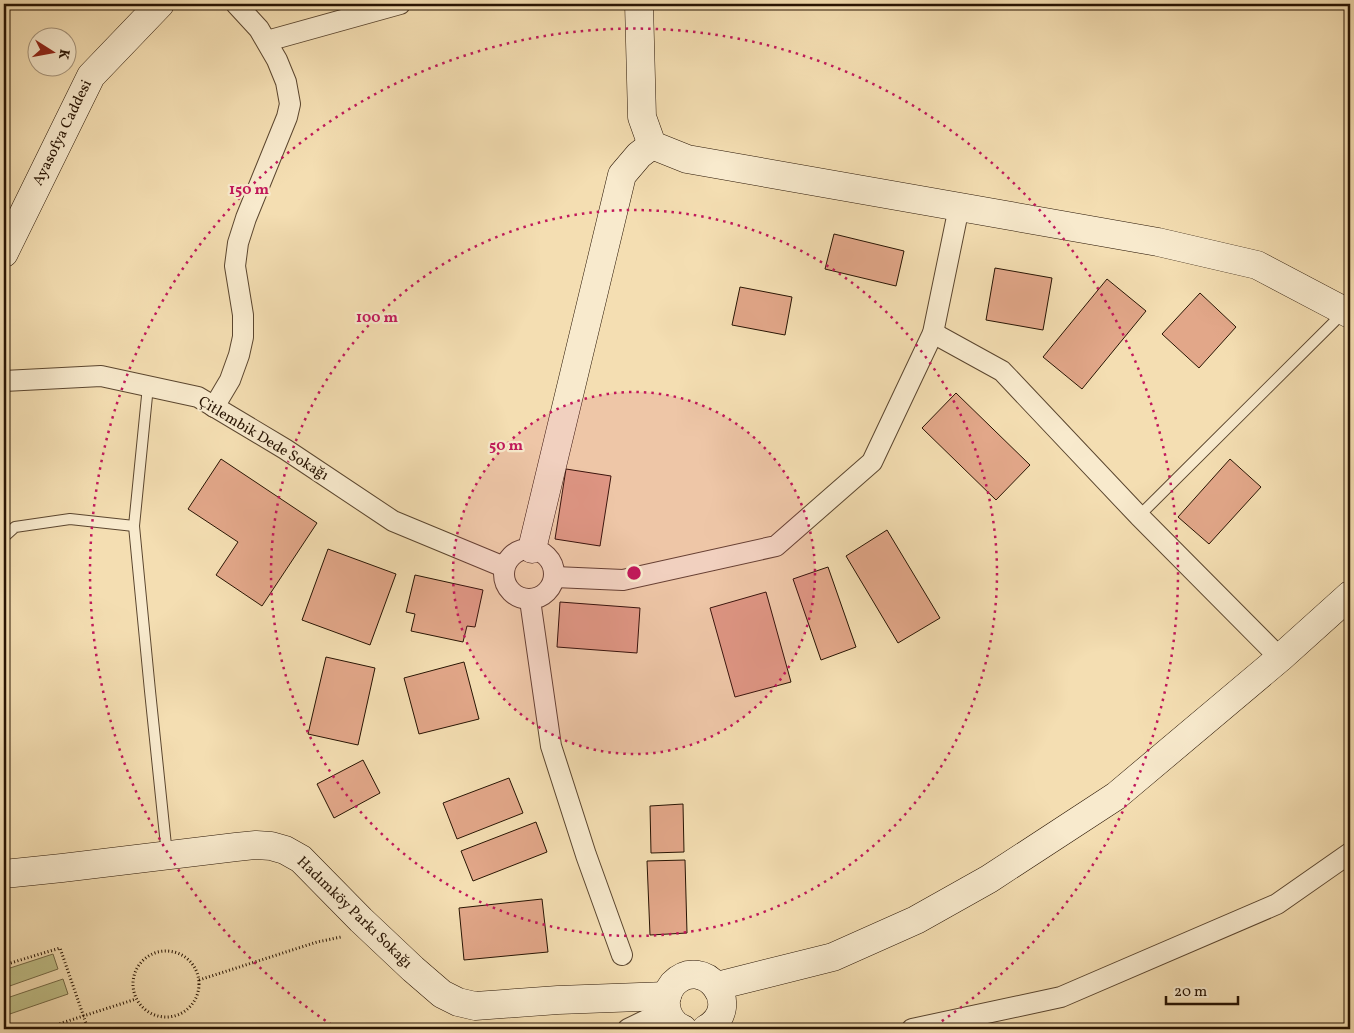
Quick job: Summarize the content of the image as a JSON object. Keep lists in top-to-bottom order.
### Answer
{
  "streets": {
    "main road": ["Ayasofya Caddesi", "Hadımköy Parkı Sokağı"],
    "street": ["Çitlembik Dede Sokağı"]
  },
  "scale_bar": "20 m",
  "north": "right",
  "rings": ["150 m", "100 m", "50 m"]
}
